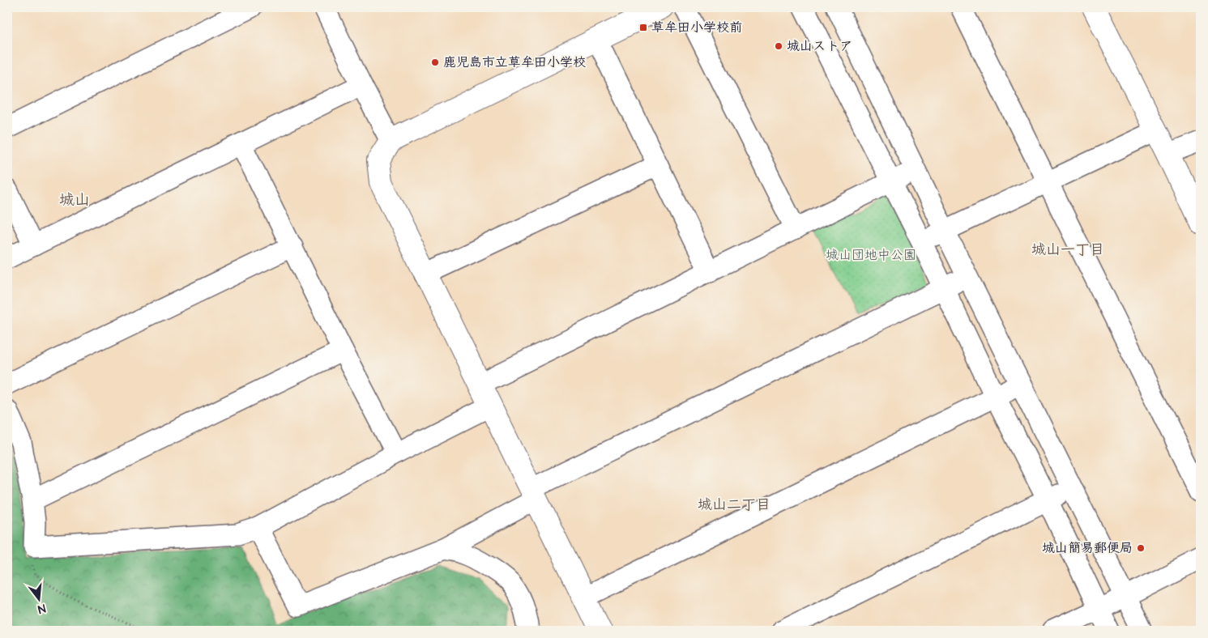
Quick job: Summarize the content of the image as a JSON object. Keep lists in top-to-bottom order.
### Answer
{
  "districts": ["城山", "城山一丁目", "城山二丁目"],
  "parks": ["城山団地中公園"],
  "places": {
    "transit": ["草牟田小学校前"],
    "other": ["城山ストア", "鹿児島市立草牟田小学校", "城山簡易郵便局"]
  },
  "north": "bottom"
}
